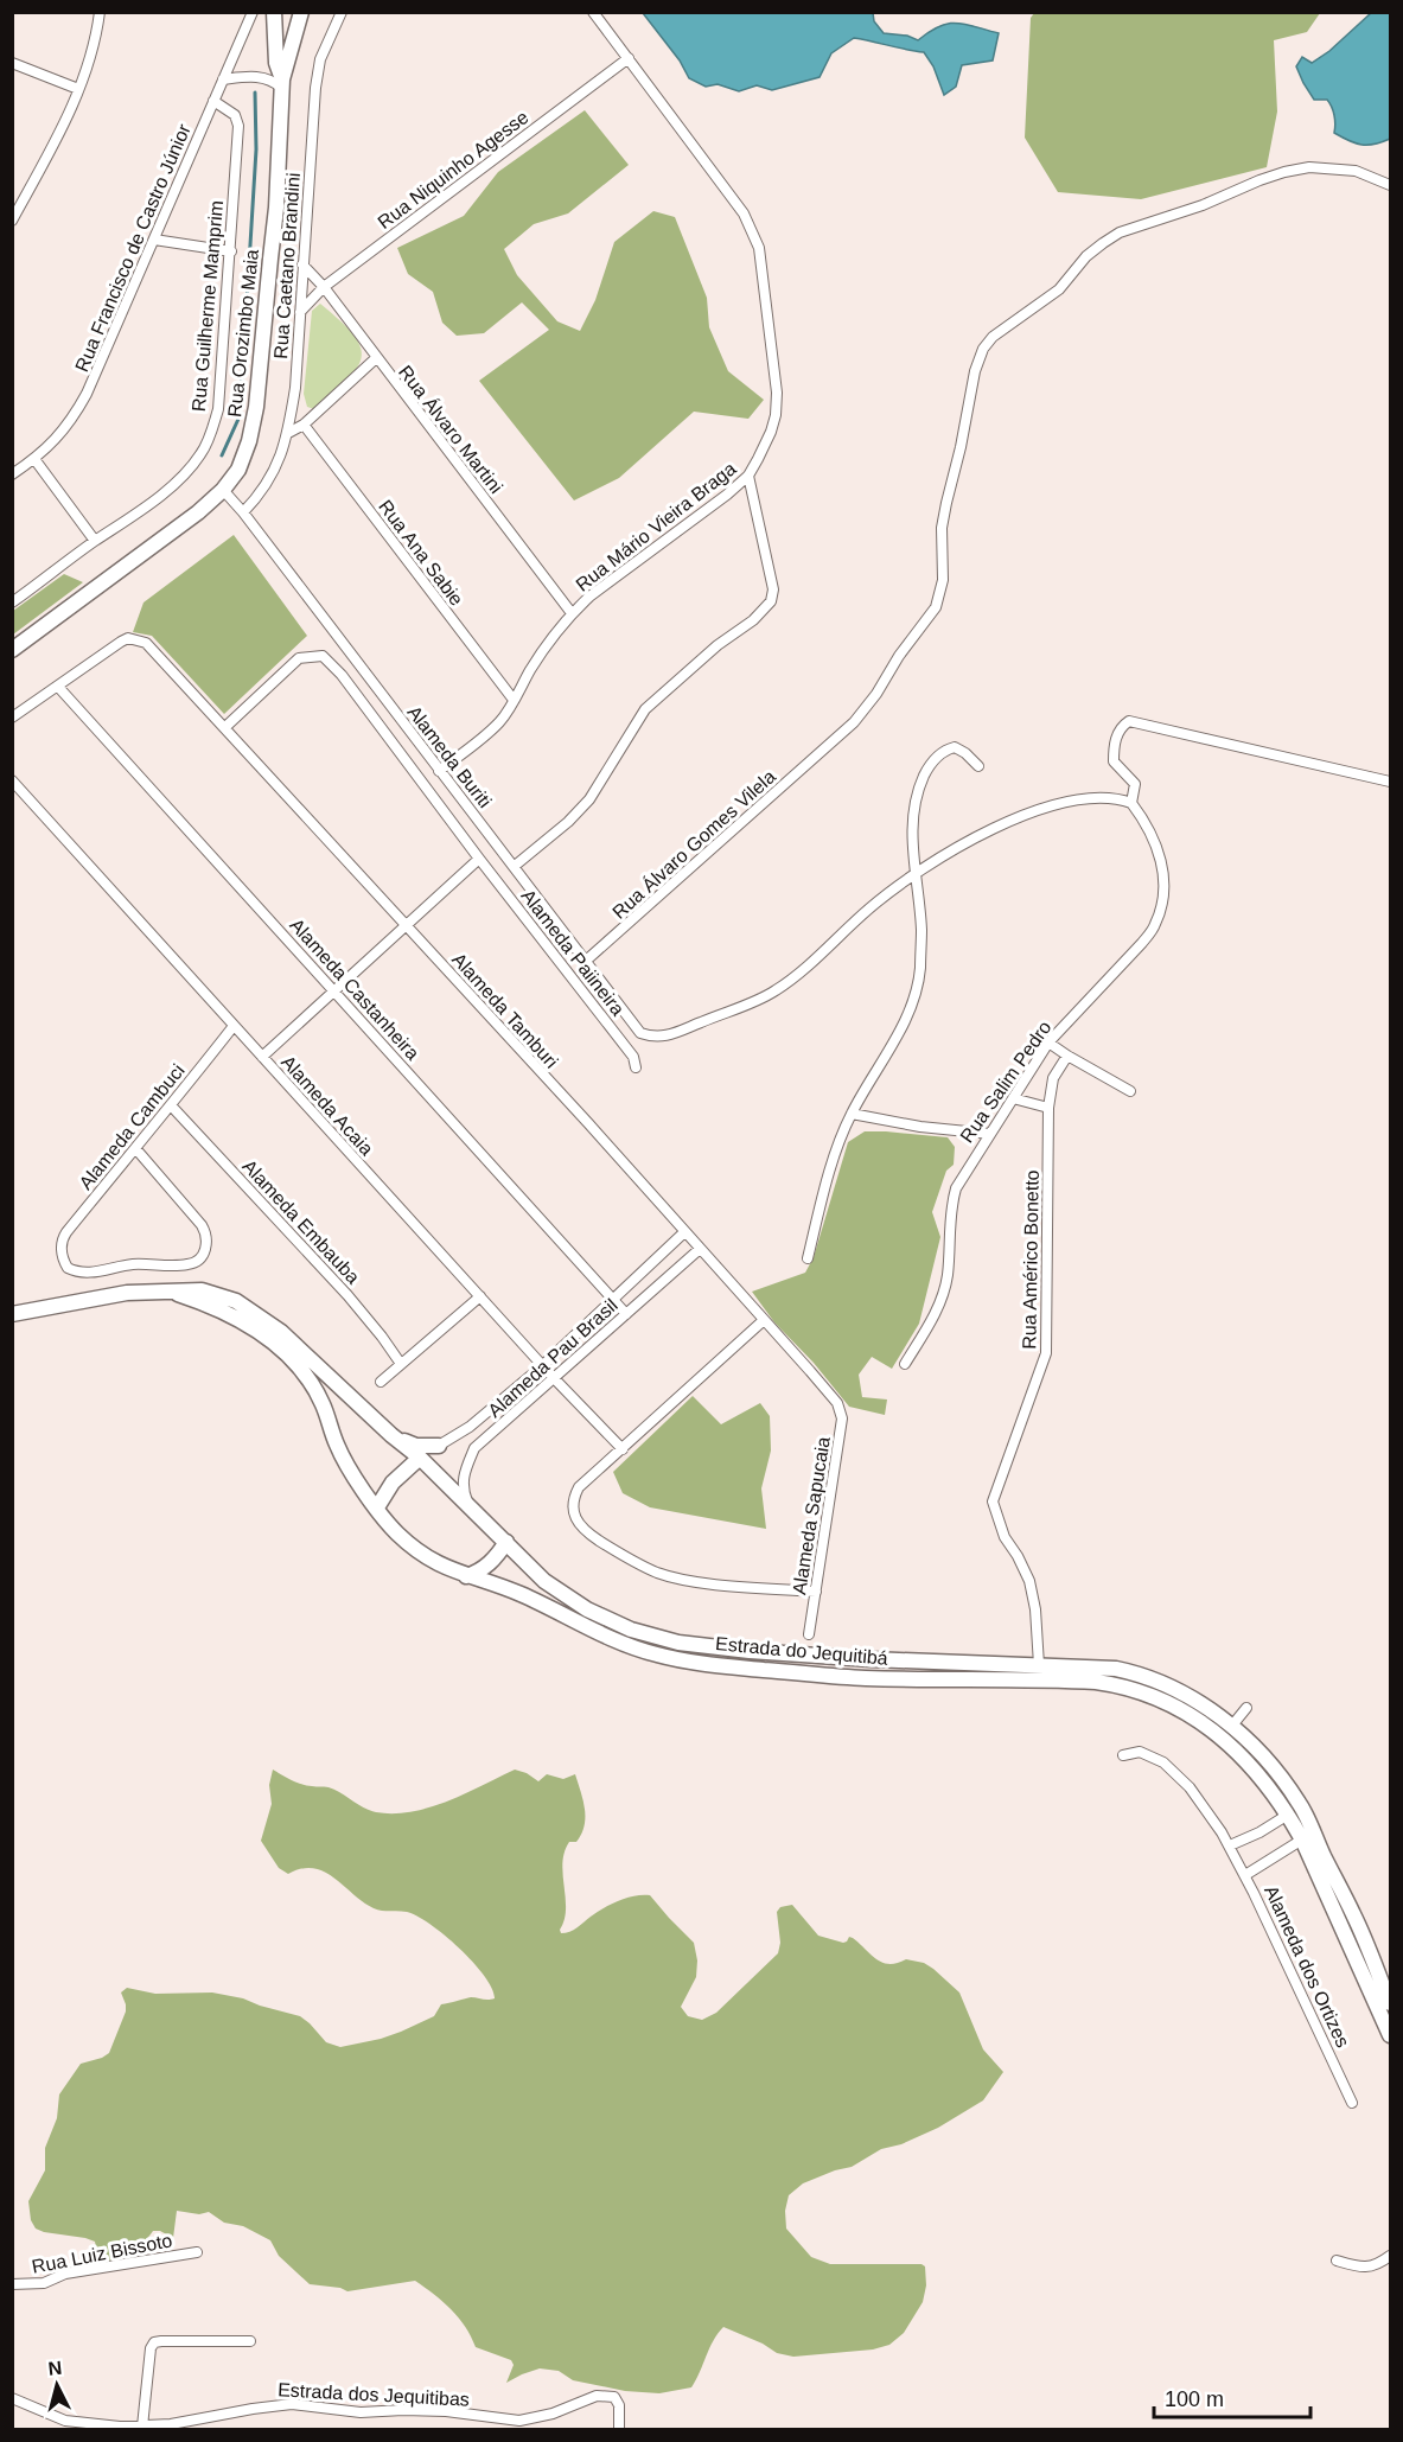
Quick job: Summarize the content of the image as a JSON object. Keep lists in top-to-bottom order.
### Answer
{
  "streets": {
    "main road": ["Rua Orozimbo Maia", "Estrada do Jequitibá"],
    "street": [
      "Rua Niquinho Agesse",
      "Rua Francisco de Castro Júnior",
      "Rua Caetano Brandini",
      "Rua Guilherme Mamprim",
      "Rua Álvaro Martini",
      "Rua Mário Vieira Braga",
      "Rua Ana Sabie",
      "Alameda Buriti",
      "Rua Álvaro Gomes Vilela",
      "Alameda Paiineira",
      "Alameda Castanheira",
      "Alameda Tamburi",
      "Rua Salim Pedro",
      "Alameda Acaia",
      "Alameda Cambuci",
      "Alameda Embauba",
      "Rua Américo Bonetto",
      "Alameda Pau Brasil",
      "Alameda Sapucaia",
      "Alameda dos Ortizes",
      "Rua Luiz Bissoto",
      "Estrada dos Jequitibas"
    ]
  },
  "crossings": [
    ["Rua Niquinho Agesse", "Rua Caetano Brandini"],
    ["Rua Niquinho Agesse", "Rua Álvaro Martini"],
    ["Rua Niquinho Agesse", "Rua Mário Vieira Braga"],
    ["Rua Francisco de Castro Júnior", "Rua Guilherme Mamprim"],
    ["Rua Caetano Brandini", "Rua Álvaro Martini"],
    ["Rua Caetano Brandini", "Alameda Buriti"],
    ["Rua Orozimbo Maia", "Alameda Buriti"],
    ["Rua Álvaro Martini", "Rua Mário Vieira Braga"],
    ["Rua Mário Vieira Braga", "Rua Ana Sabie"],
    ["Rua Mário Vieira Braga", "Alameda Buriti"],
    ["Alameda Buriti", "Rua Álvaro Gomes Vilela"],
    ["Alameda Paiineira", "Alameda Tamburi"],
    ["Alameda Castanheira", "Alameda Tamburi"],
    ["Alameda Castanheira", "Alameda Pau Brasil"],
    ["Alameda Tamburi", "Alameda Pau Brasil"],
    ["Alameda Tamburi", "Alameda Sapucaia"],
    ["Alameda Acaia", "Alameda Cambuci"],
    ["Alameda Acaia", "Alameda Pau Brasil"],
    ["Alameda Cambuci", "Alameda Embauba"],
    ["Rua Américo Bonetto", "Estrada do Jequitibá"],
    ["Alameda Pau Brasil", "Estrada do Jequitibá"]
  ],
  "scale_bar": "100 m",
  "north": "top"
}
